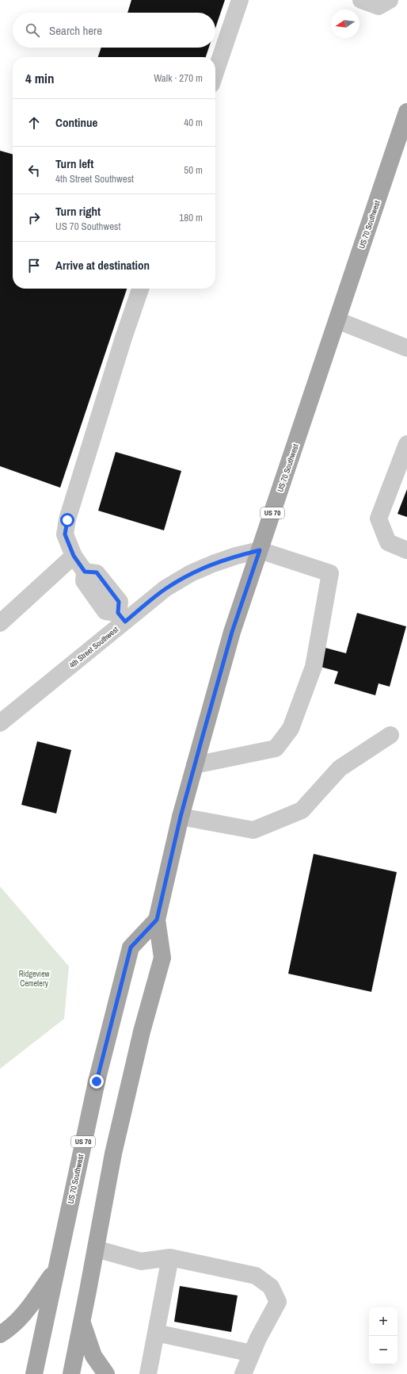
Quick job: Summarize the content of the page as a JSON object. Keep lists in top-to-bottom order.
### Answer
{
  "streets": {
    "main road": ["US 70 Southwest", "US 70"],
    "street": ["4th Street Southwest"]
  },
  "crossings": [
    ["US 70 Southwest", "4th Street Southwest"]
  ],
  "parks": ["Ridgeview Cemetery"],
  "north": "left",
  "page": {
    "search": "Search here",
    "heading": ["4 min", "Walk · 270 m"],
    "list": [
      ["Continue", "40 m"],
      ["Turn left", "4th Street Southwest", "50 m"],
      ["Turn right", "US 70 Southwest", "180 m"],
      "Arrive at destination"
    ],
    "map_buttons": ["+", "−"]
  }
}
